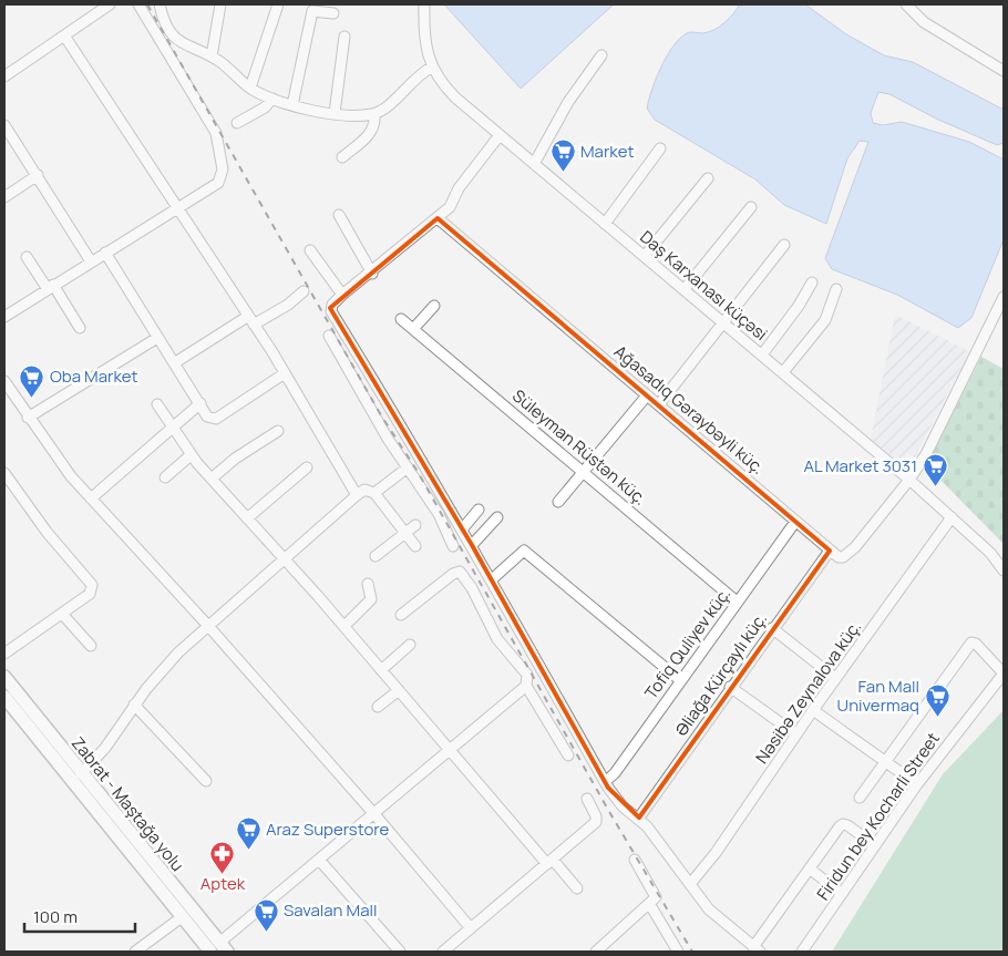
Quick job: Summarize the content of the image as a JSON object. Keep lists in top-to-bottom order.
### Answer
{
  "streets": {
    "main road": ["Zabrat - Maştağa yolu"],
    "street": [
      "Daş Karxanası küçəsi",
      "Ağasadıq Gəraybəyli küç.",
      "Süleyman Rüstən küç.",
      "Tofiq Quliyev küç.",
      "Əliağa Kürçaylı küç.",
      "Nəsibə Zeynalova küç.",
      "Firidun bey Kocharli Street"
    ]
  },
  "crossings": [
    ["Daş Karxanası küçəsi", "Nəsibə Zeynalova küç."],
    ["Ağasadıq Gəraybəyli küç.", "Tofiq Quliyev küç."],
    ["Ağasadıq Gəraybəyli küç.", "Əliağa Kürçaylı küç."],
    ["Süleyman Rüstən küç.", "Tofiq Quliyev küç."]
  ],
  "places": {
    "supermarket": [
      "Market",
      "Oba Market",
      "AL Market 3031",
      "Fan Mall Univermaq",
      "Araz Superstore",
      "Savalan Mall"
    ],
    "pharmacy": ["Aptek"]
  },
  "scale_bar": "100 m"
}
